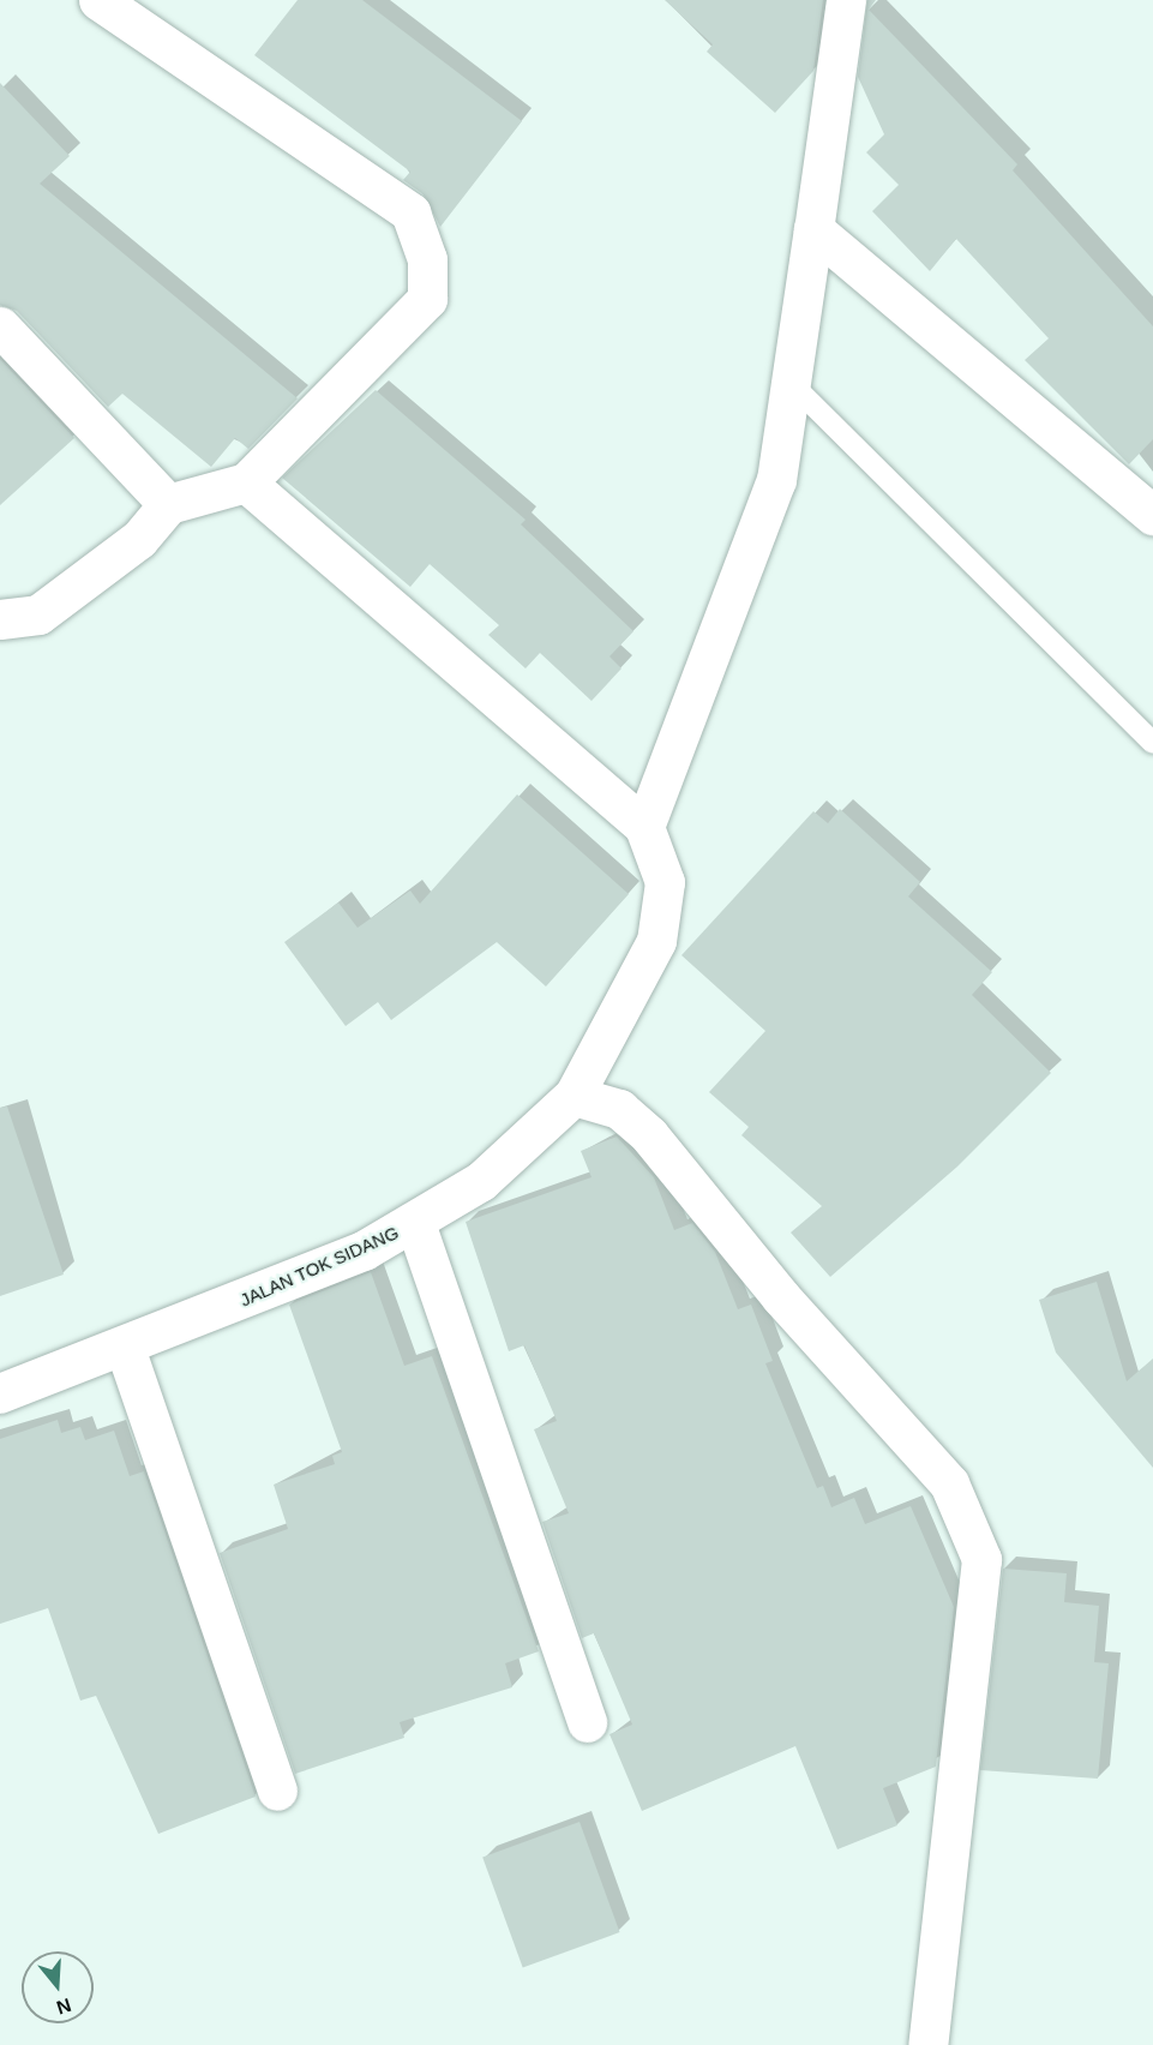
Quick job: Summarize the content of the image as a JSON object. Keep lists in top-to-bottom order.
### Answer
{
  "streets": {
    "street": ["JALAN TOK SIDANG"]
  },
  "north": "bottom"
}
